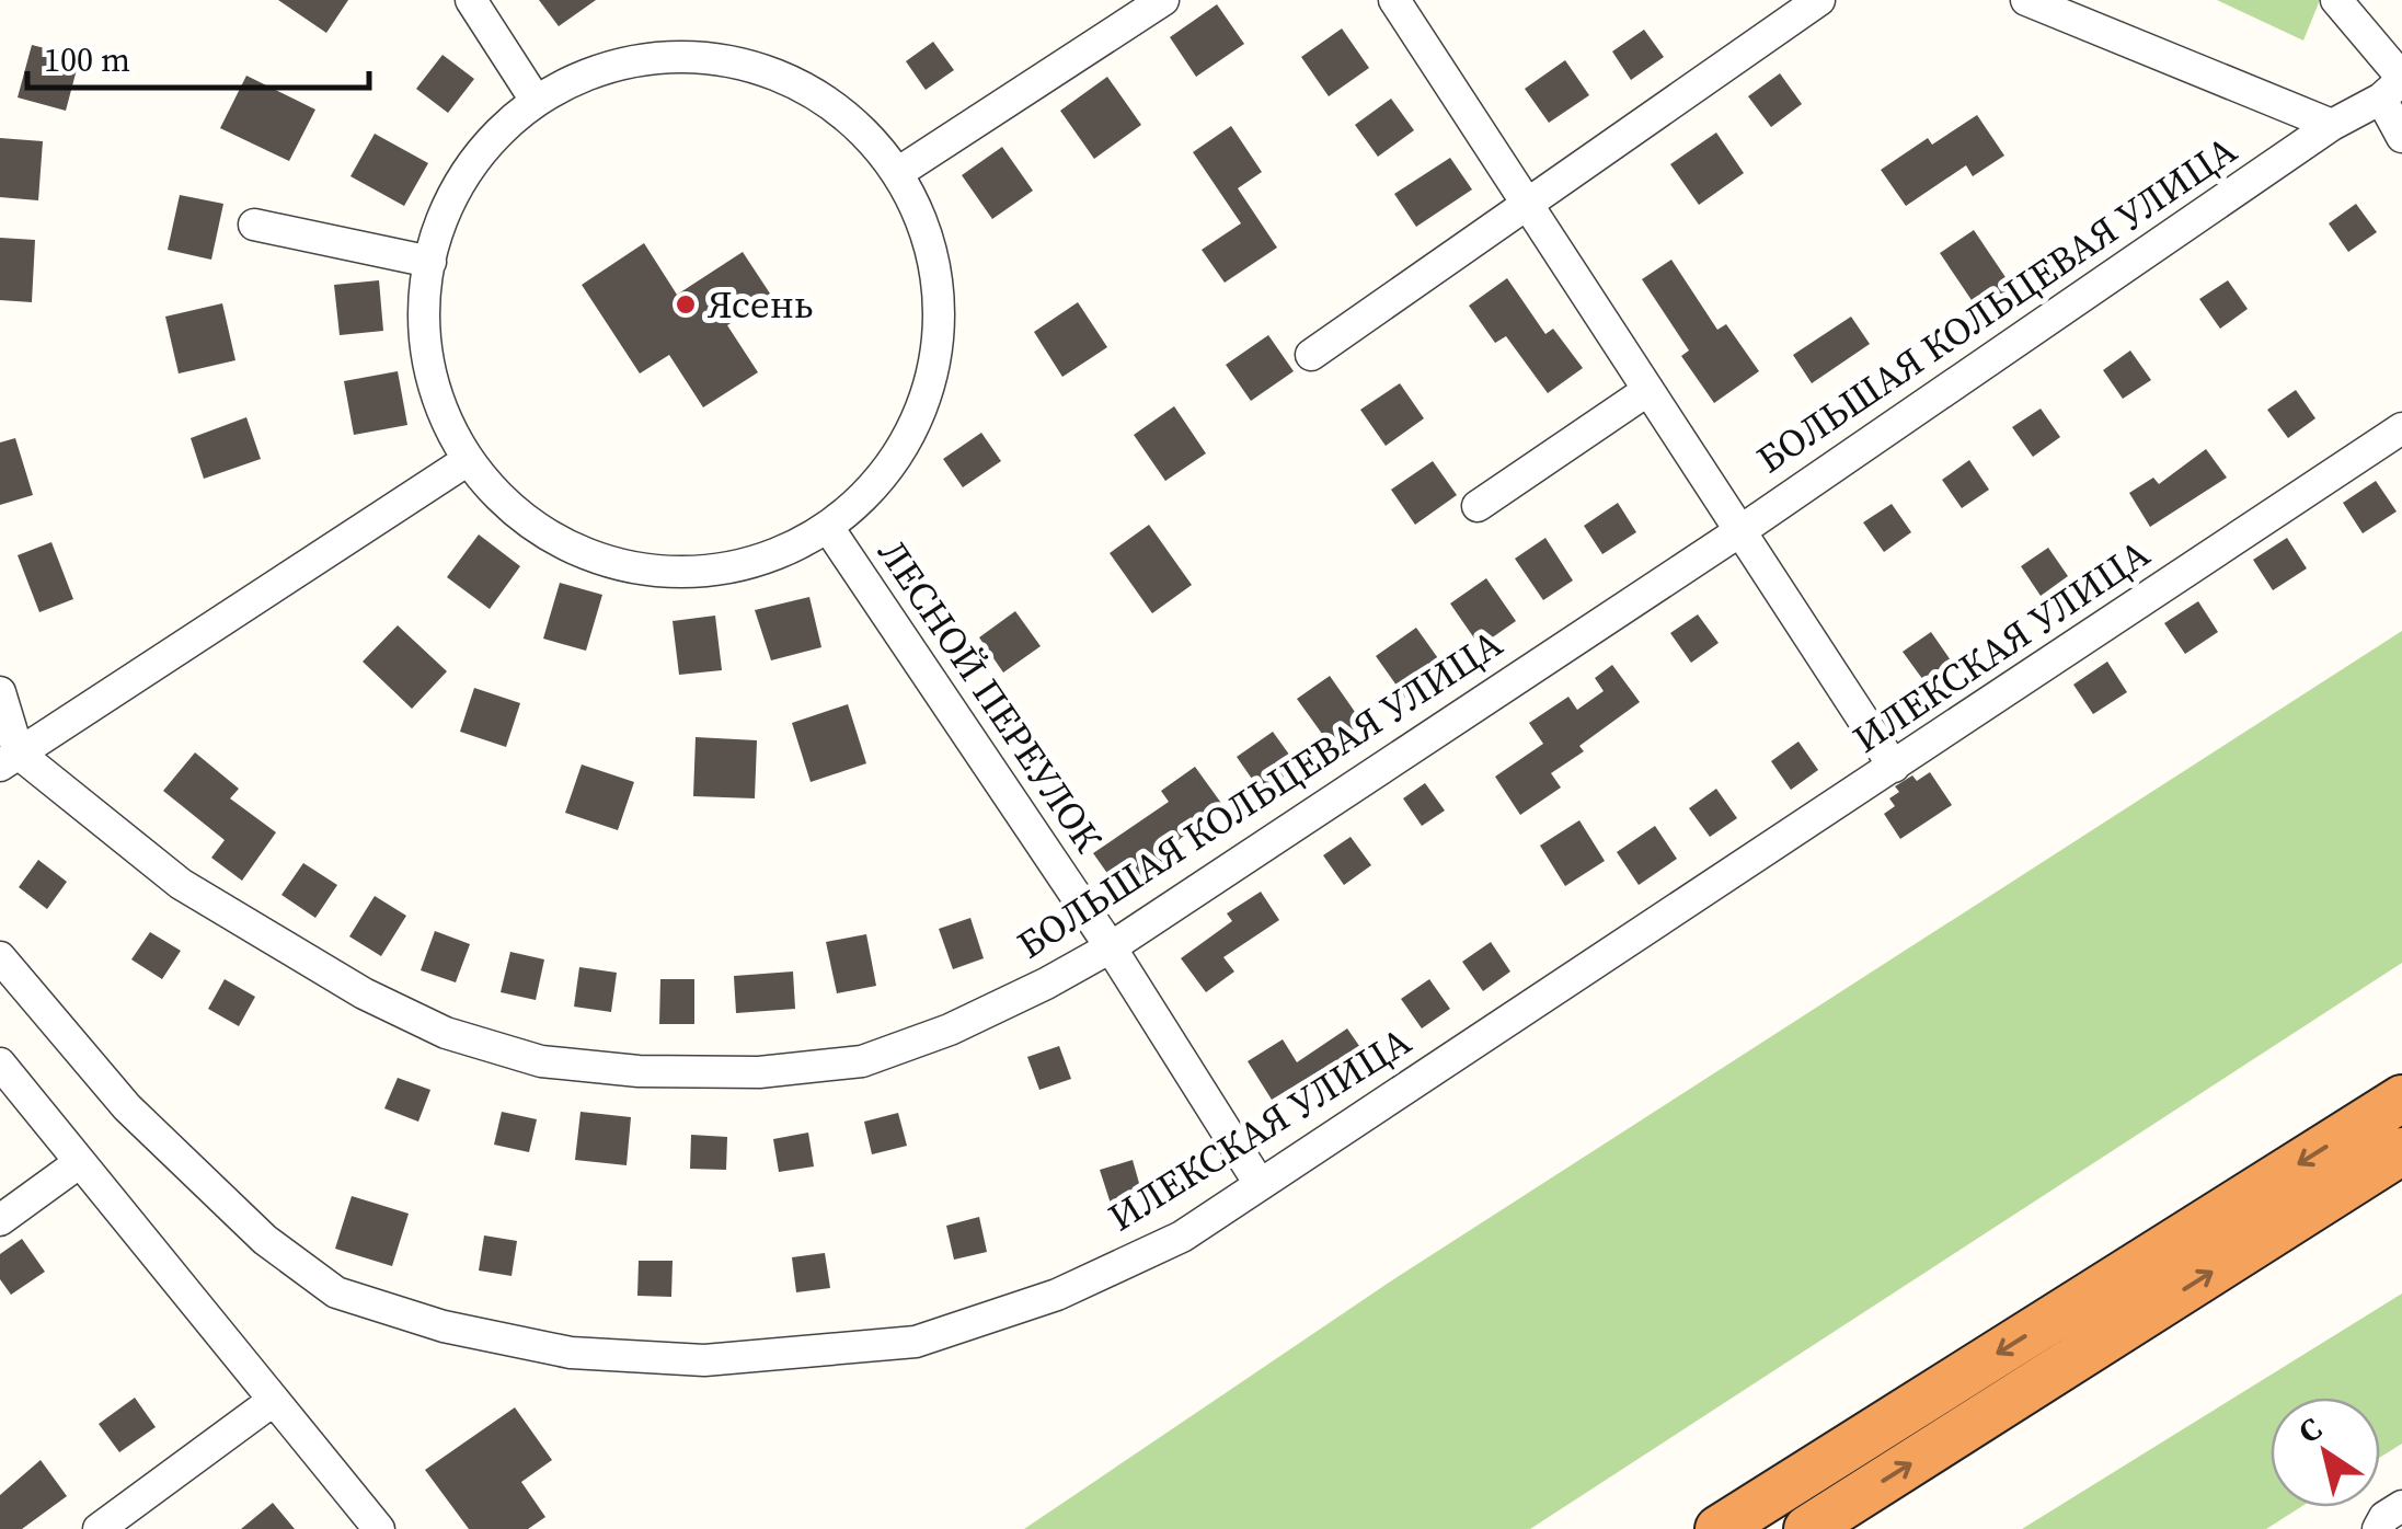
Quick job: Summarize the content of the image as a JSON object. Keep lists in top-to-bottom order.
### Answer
{
  "streets": {
    "street": ["БОЛЬШАЯ КОЛЬЦЕВАЯ УЛИЦА", "ИЛЕКСКАЯ УЛИЦА", "ЛЕСНОЙ ПЕРЕУЛОК"]
  },
  "crossings": [
    ["БОЛЬШАЯ КОЛЬЦЕВАЯ УЛИЦА", "ЛЕСНОЙ ПЕРЕУЛОК"],
    ["ИЛЕКСКАЯ УЛИЦА", "ЛЕСНОЙ ПЕРЕУЛОК"]
  ],
  "places": ["Ясень"],
  "scale_bar": "100 m",
  "north": "top left"
}
